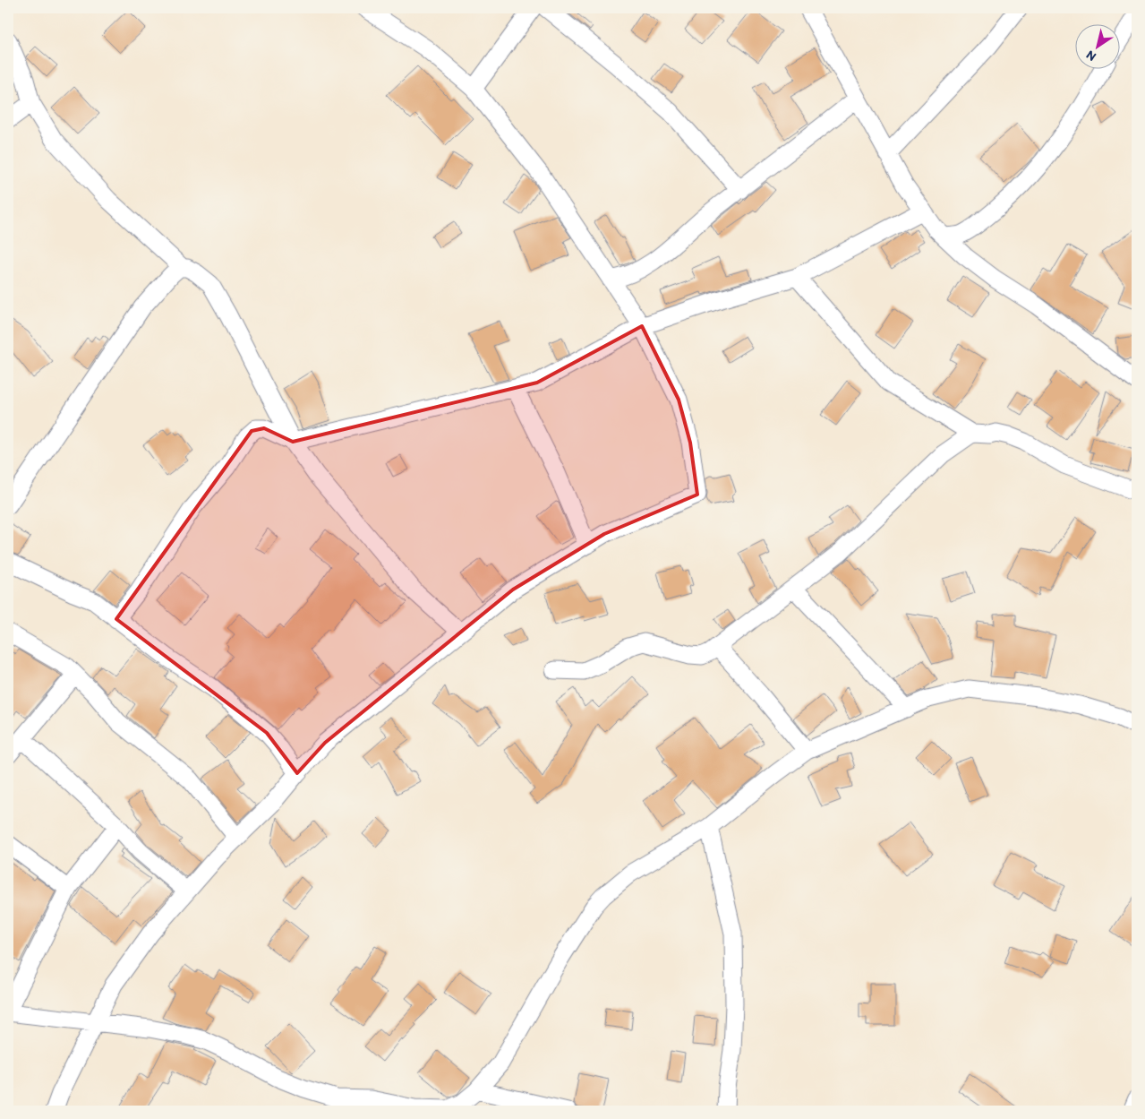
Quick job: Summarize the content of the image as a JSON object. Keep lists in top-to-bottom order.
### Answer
{
  "north": "bottom left"
}
